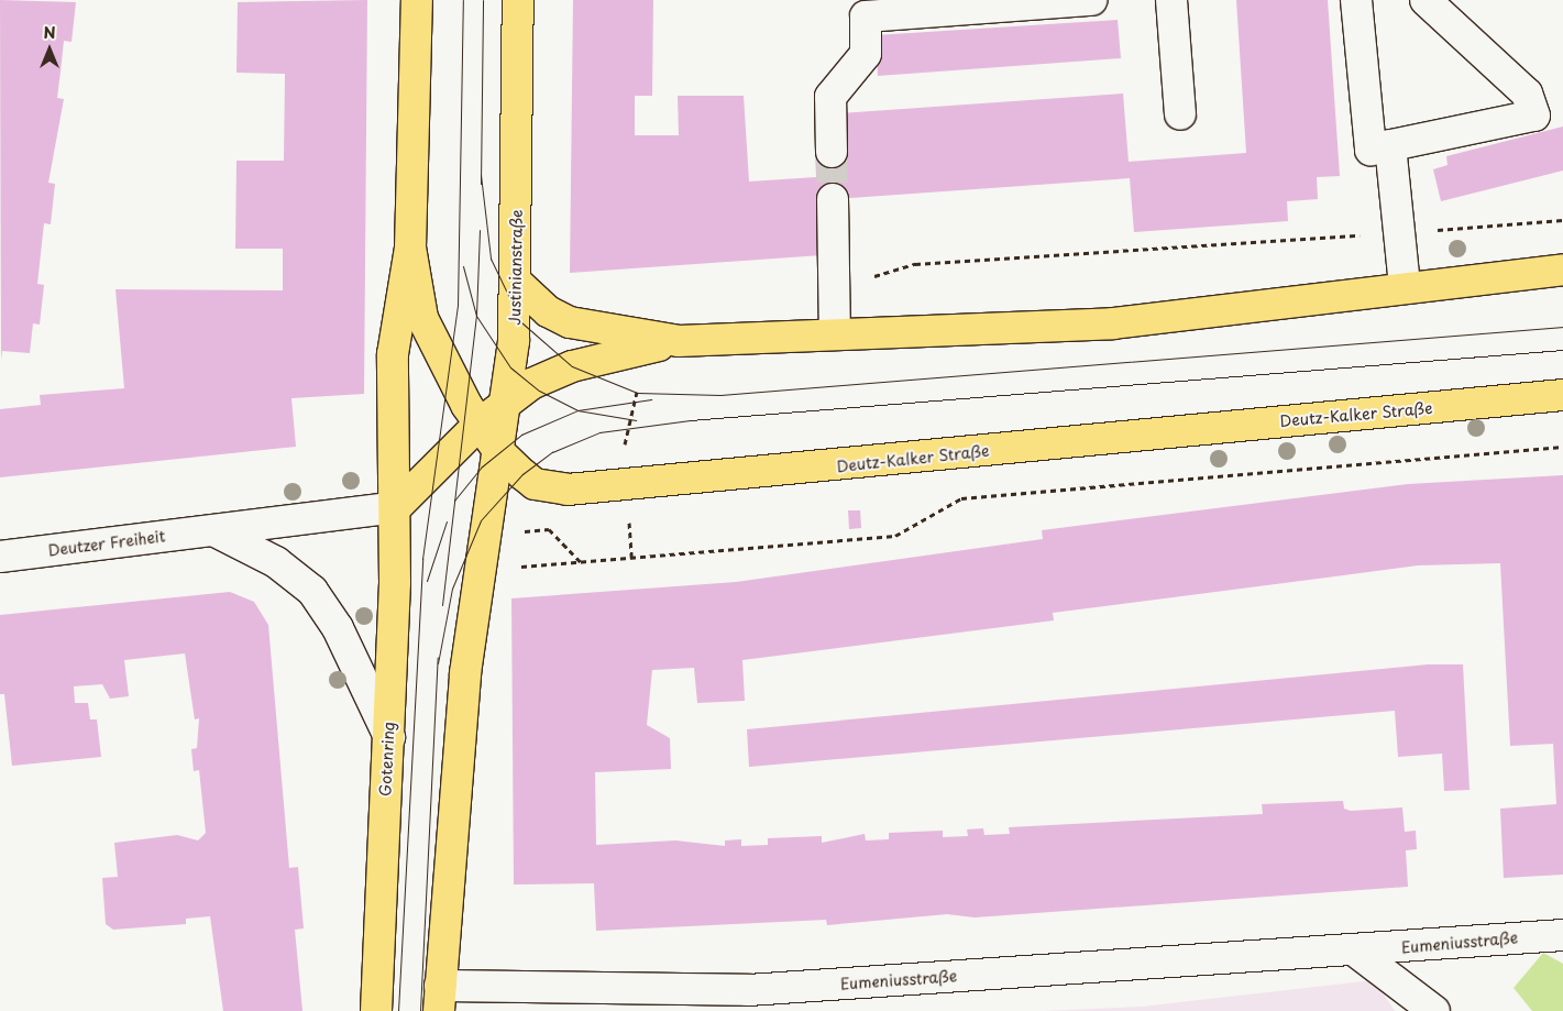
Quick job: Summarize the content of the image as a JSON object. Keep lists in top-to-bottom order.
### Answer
{
  "streets": {
    "main road": ["Justinianstraße", "Deutz-Kalker Straße", "Gotenring"],
    "street": ["Deutzer Freiheit", "Eumeniusstraße"]
  },
  "crossings": [
    ["Justinianstraße", "Deutz-Kalker Straße"],
    ["Justinianstraße", "Eumeniusstraße"],
    ["Deutzer Freiheit", "Gotenring"]
  ],
  "north": "top"
}
